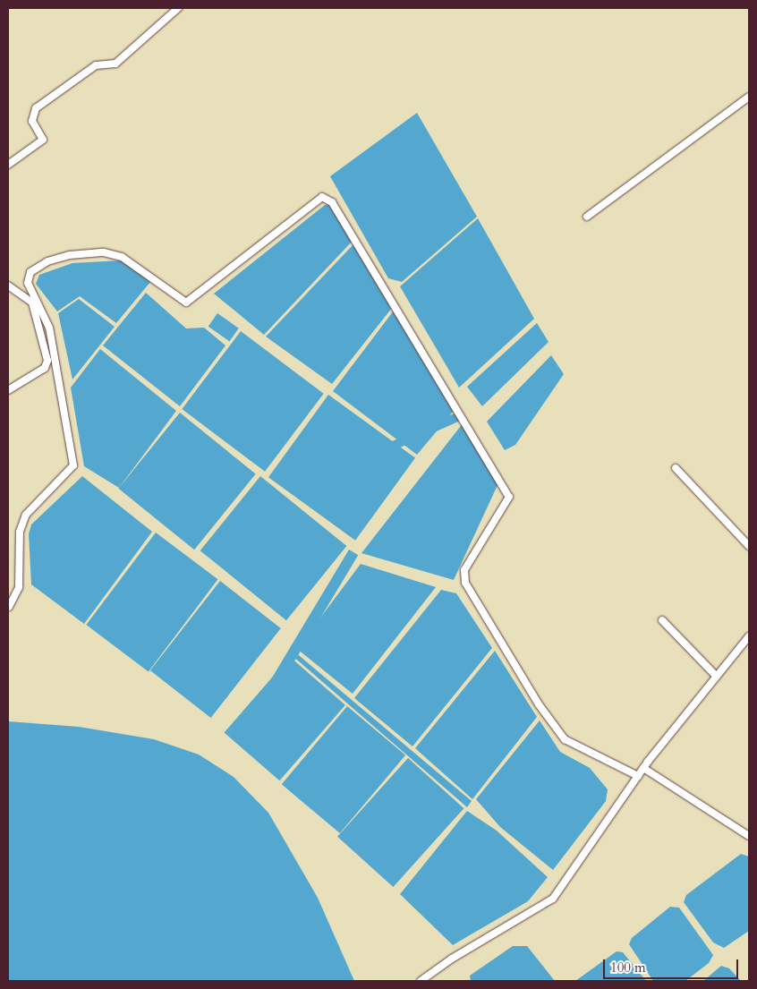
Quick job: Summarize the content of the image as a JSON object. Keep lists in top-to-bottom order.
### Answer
{
  "scale_bar": "100 m"
}
